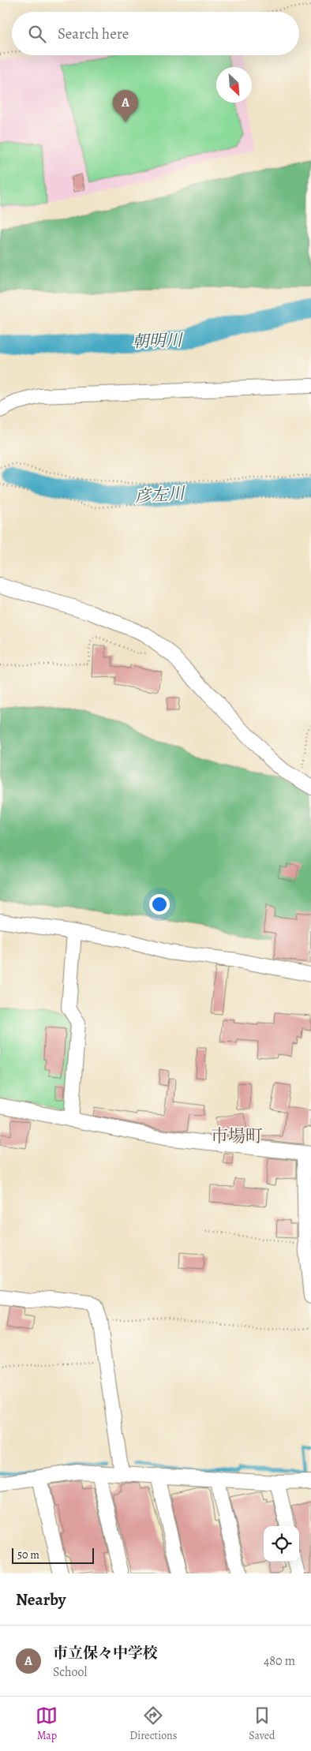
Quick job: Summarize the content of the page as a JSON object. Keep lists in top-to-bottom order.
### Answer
{
  "districts": ["市場町"],
  "water": ["朝明川", "彦左川"],
  "scale_bar": "50 m",
  "north": "bottom right",
  "page": {
    "search": "Search here",
    "pins": "A",
    "scale": "50 m",
    "heading": "Nearby",
    "list": [
      {
        "mark": "A",
        "name": "市立保々中学校",
        "note": "School",
        "value": "480 m"
      }
    ],
    "nav": ["Map", "Directions", "Saved"]
  }
}
